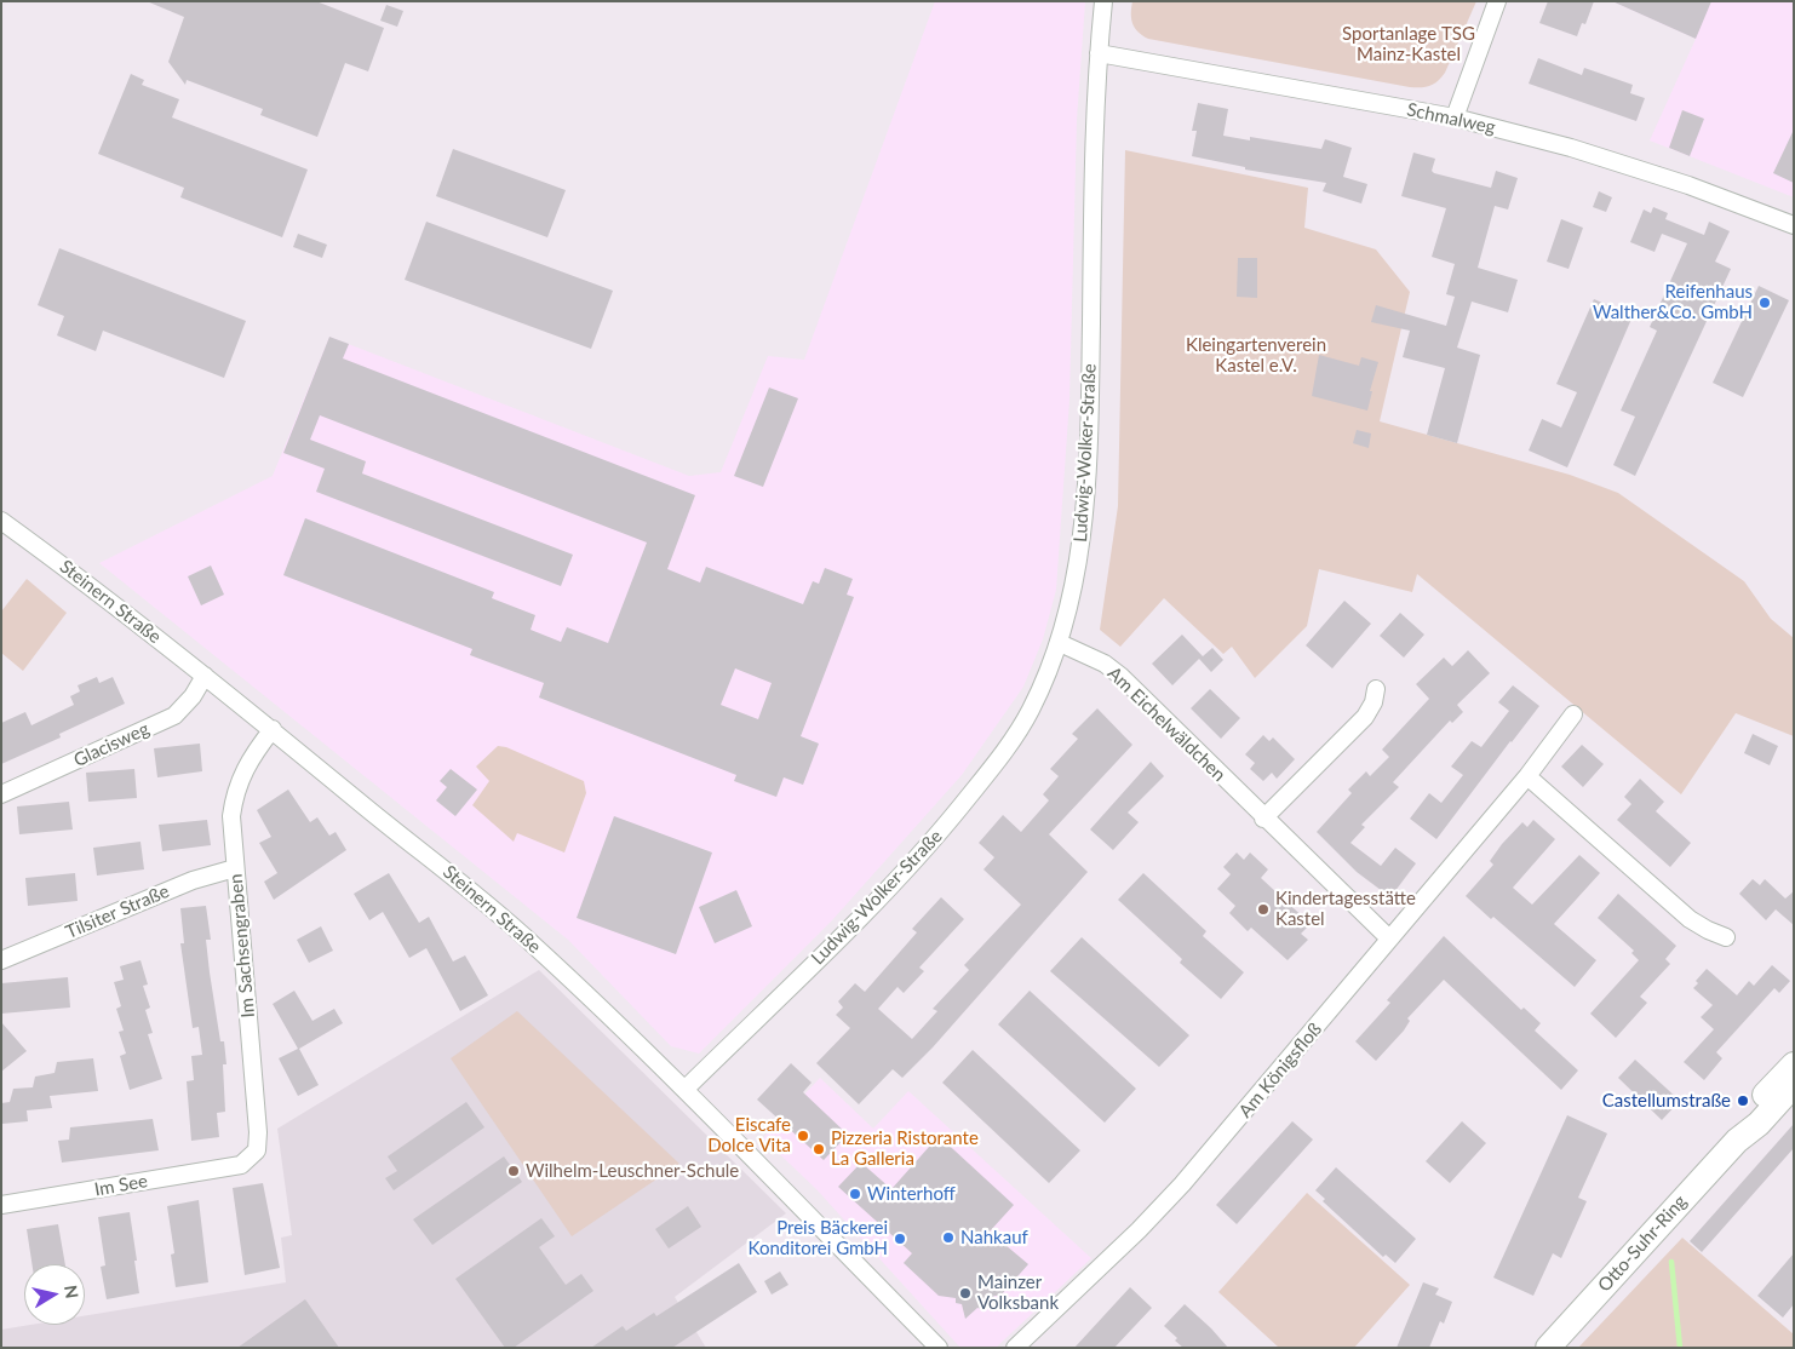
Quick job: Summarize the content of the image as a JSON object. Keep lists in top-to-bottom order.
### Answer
{
  "streets": {
    "street": [
      "Schmalweg",
      "Ludwig-Wolker-Straße",
      "Steinern Straße",
      "Am Eichelwäldchen",
      "Glacisweg",
      "Tilsiter Straße",
      "Im Sachsengraben",
      "Am Königsfloß",
      "Im See",
      "Otto-Suhr-Ring"
    ]
  },
  "crossings": [
    ["Schmalweg", "Ludwig-Wolker-Straße"],
    ["Ludwig-Wolker-Straße", "Steinern Straße"],
    ["Ludwig-Wolker-Straße", "Am Eichelwäldchen"],
    ["Steinern Straße", "Glacisweg"],
    ["Steinern Straße", "Im Sachsengraben"],
    ["Am Eichelwäldchen", "Am Königsfloß"],
    ["Tilsiter Straße", "Im Sachsengraben"],
    ["Im Sachsengraben", "Im See"]
  ],
  "parks": ["Sportanlage TSG Mainz-Kastel", "Kleingartenverein Kastel e.V."],
  "places": [
    "Reifenhaus Walther&Co. GmbH",
    "Kindertagesstätte Kastel",
    "Castellumstraße",
    "Eiscafe Dolce Vita",
    "Pizzeria Ristorante La Galleria",
    "Wilhelm-Leuschner-Schule",
    "Winterhoff",
    "Nahkauf",
    "Preis Bäckerei Konditorei GmbH",
    "Mainzer Volksbank"
  ],
  "north": "right"
}
